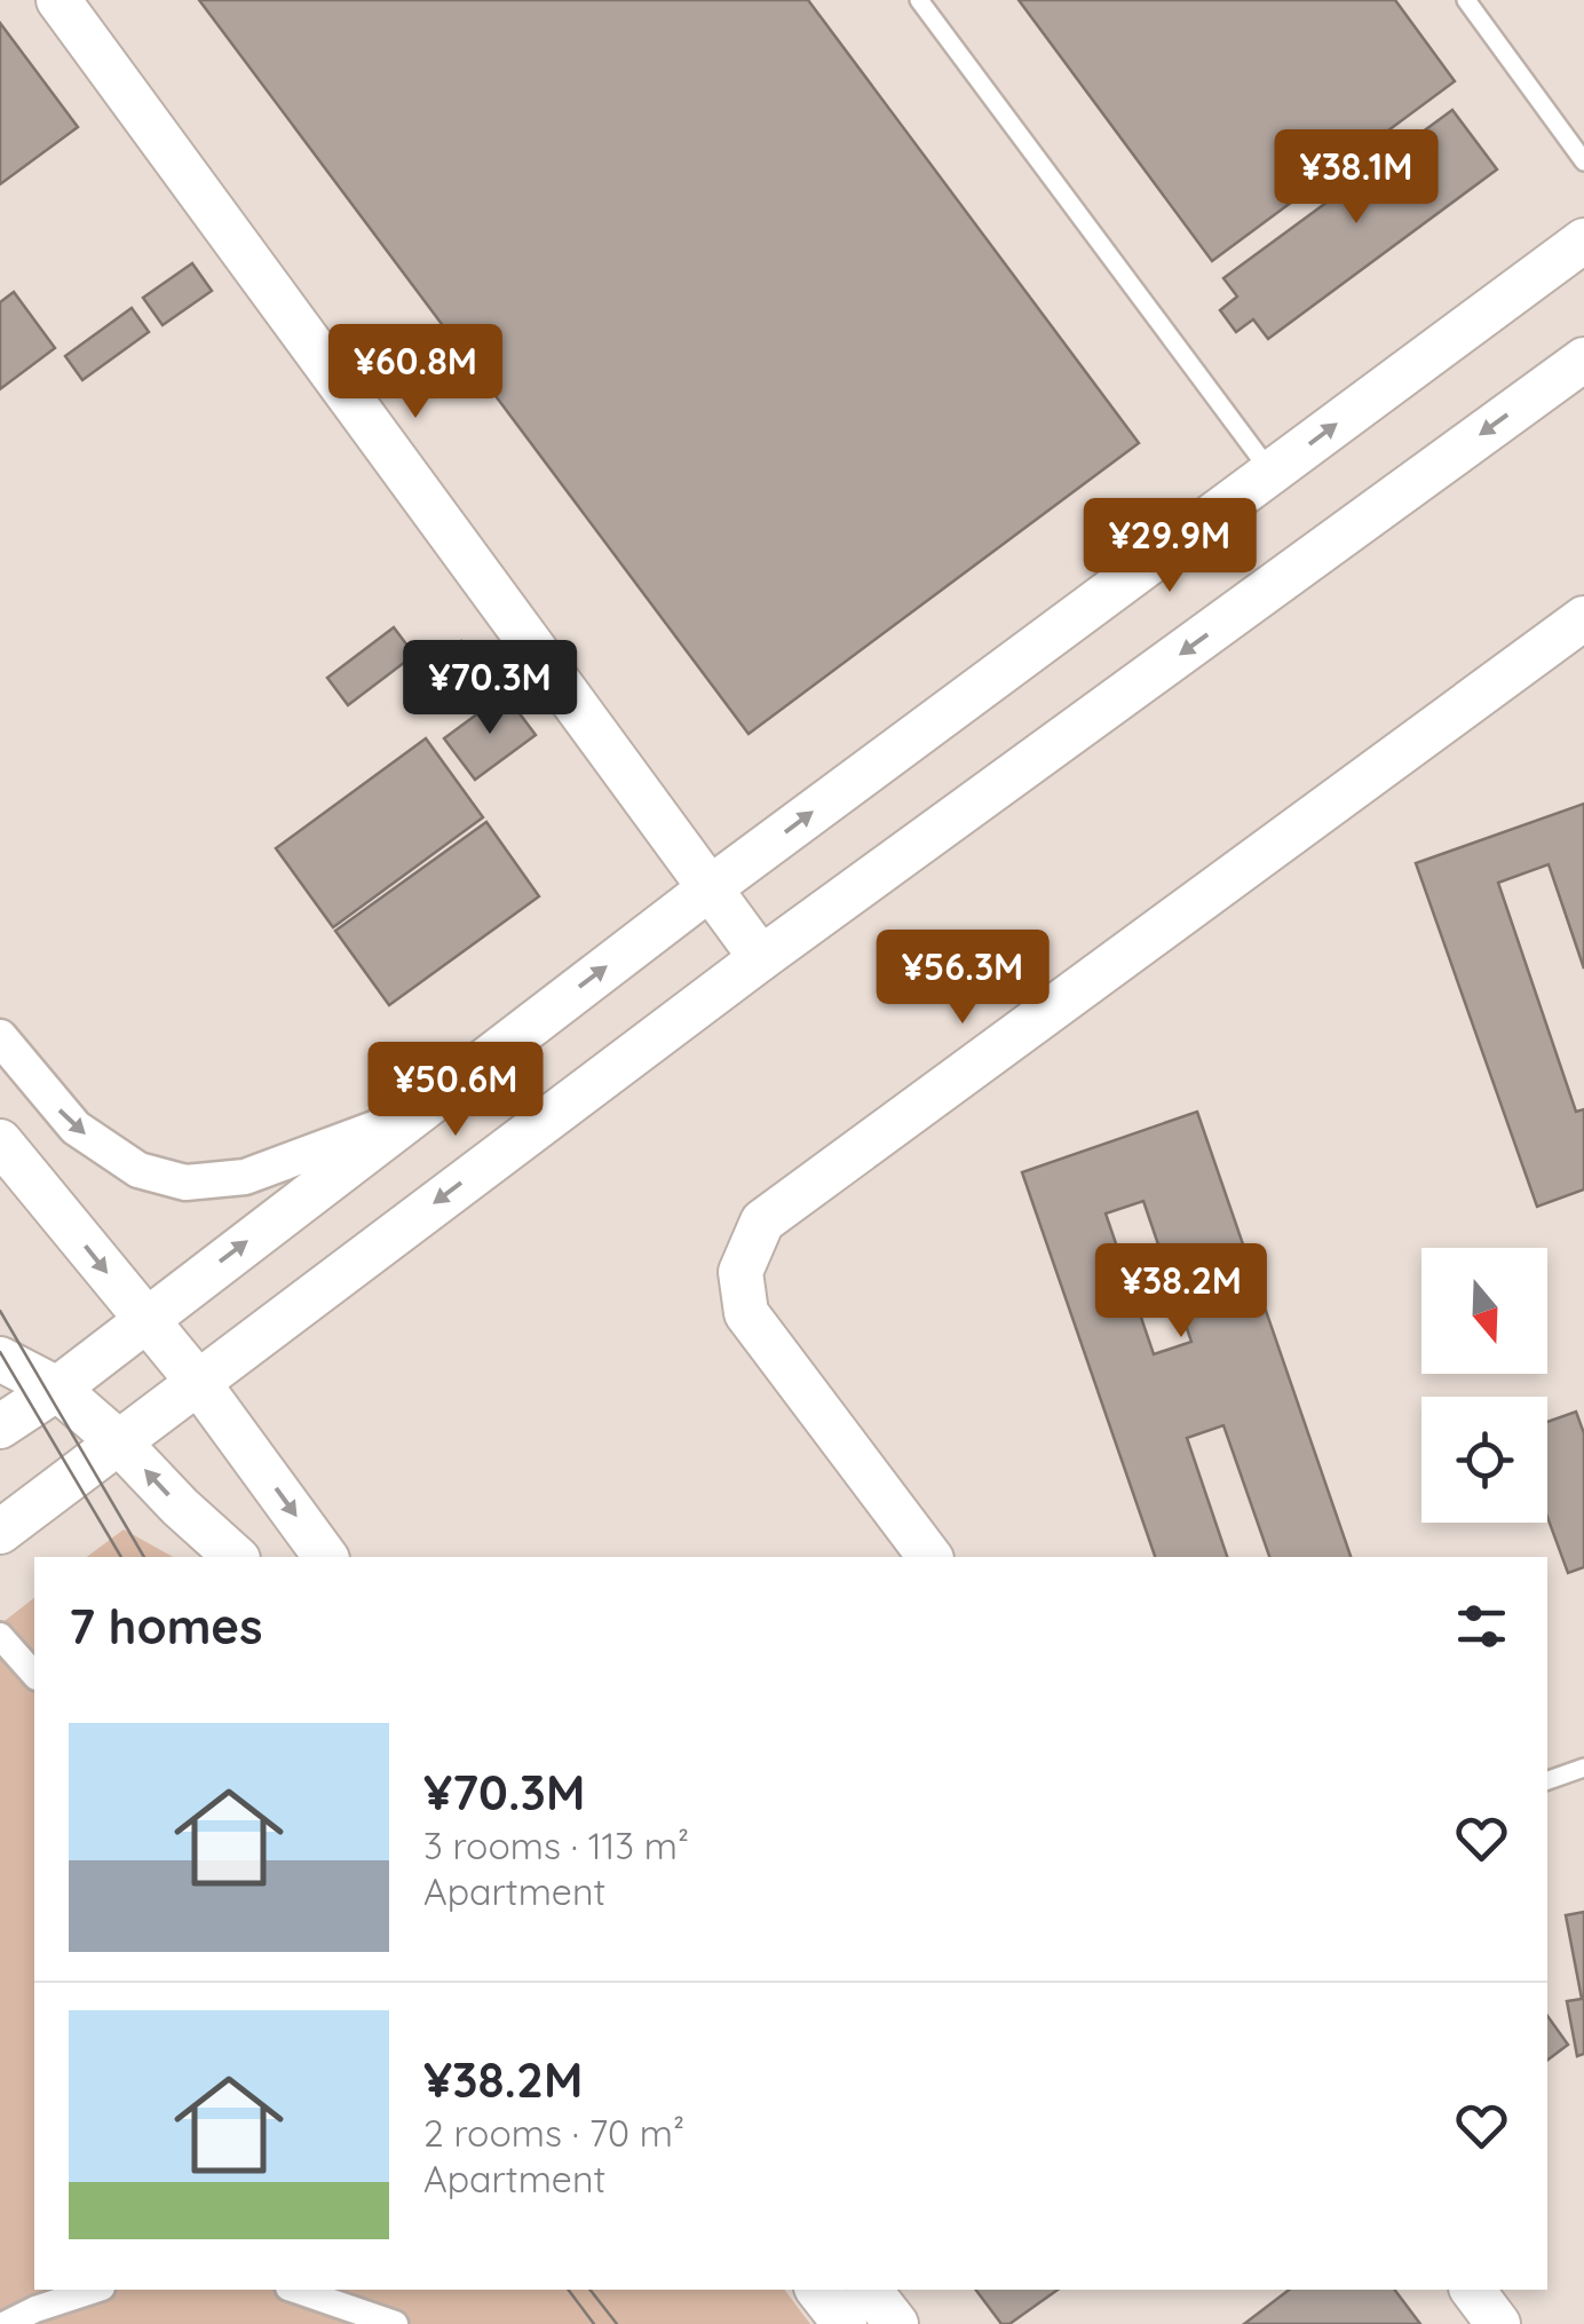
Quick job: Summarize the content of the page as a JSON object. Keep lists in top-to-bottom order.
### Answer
{
  "north": "bottom",
  "page": {
    "price": [
      "¥38.1M",
      "¥60.8M",
      "¥29.9M",
      "¥70.3M",
      "¥56.3M",
      "¥50.6M",
      "¥38.2M"
    ],
    "heading": "7 homes",
    "list": [
      {
        "name": "¥70.3M",
        "note": "3 rooms · 113 m² · Apartment"
      },
      {
        "name": "¥38.2M",
        "note": "2 rooms · 70 m² · Apartment"
      }
    ]
  }
}
